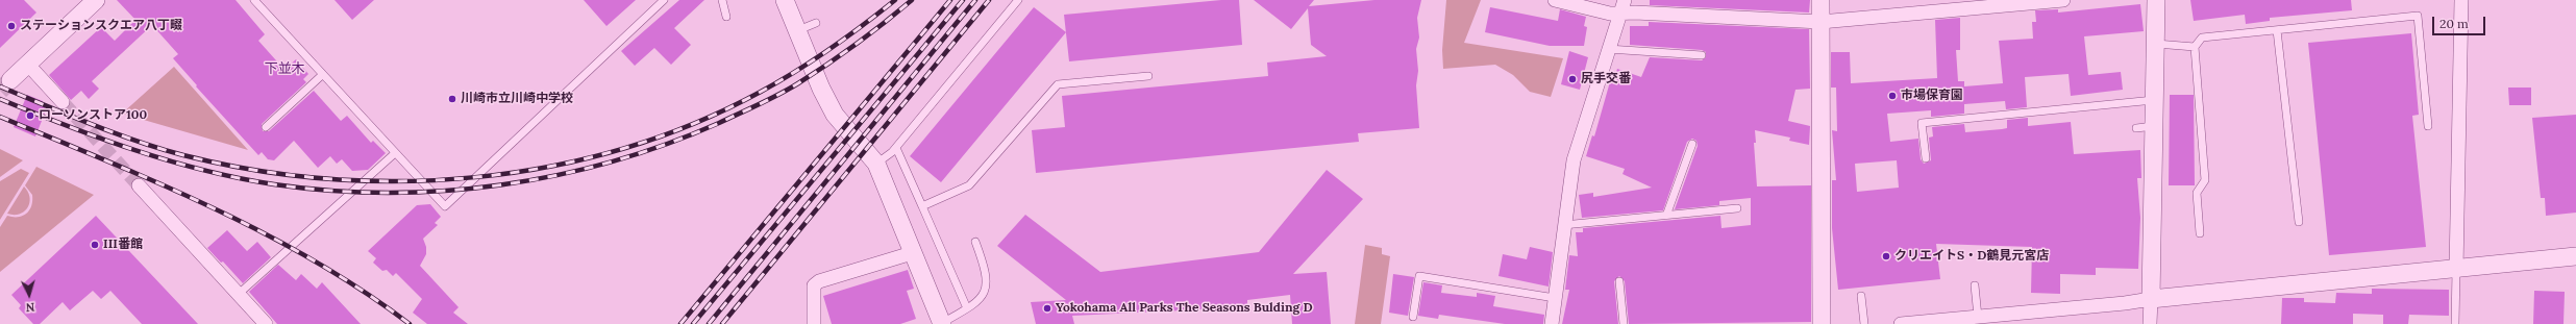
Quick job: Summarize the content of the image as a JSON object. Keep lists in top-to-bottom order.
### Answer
{
  "districts": ["下並木"],
  "places": [
    "ステーションスクエア八丁畷",
    "尻手交番",
    "市場保育園",
    "川崎市立川崎中学校",
    "ローソンストア100",
    "III番館",
    "クリエイトS・D鶴見元宮店",
    "Yokohama All Parks The Seasons Bulding D"
  ],
  "scale_bar": "20 m",
  "north": "bottom"
}
